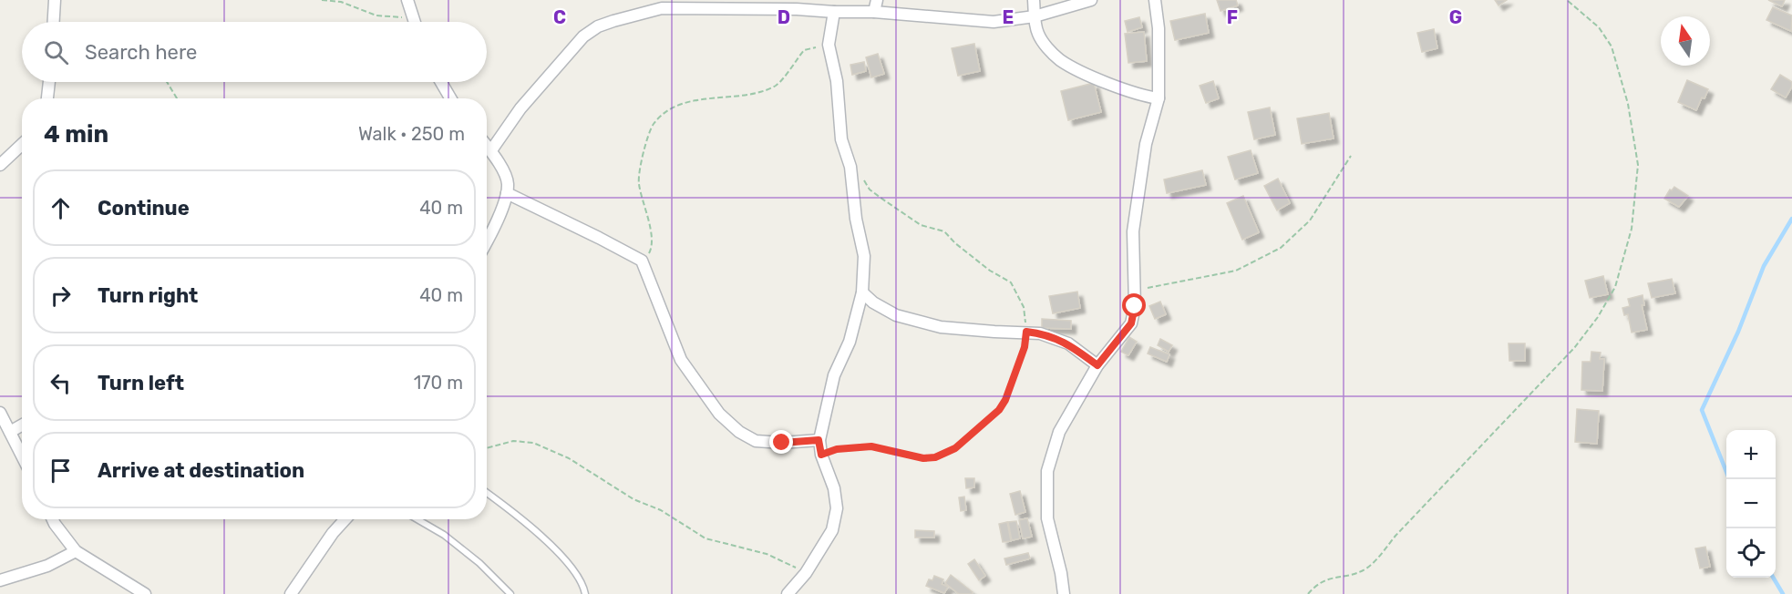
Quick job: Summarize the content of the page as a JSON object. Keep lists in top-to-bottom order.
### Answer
{
  "north": "top",
  "page": {
    "search": "Search here",
    "heading": ["4 min", "Walk · 250 m"],
    "list": [
      ["Continue", "40 m"],
      ["Turn right", "40 m"],
      ["Turn left", "170 m"],
      "Arrive at destination"
    ],
    "map_buttons": ["+", "−"]
  },
  "grid": {
    "columns": [
      "C",
      "D",
      "E",
      "F",
      "G"
    ]
  }
}
